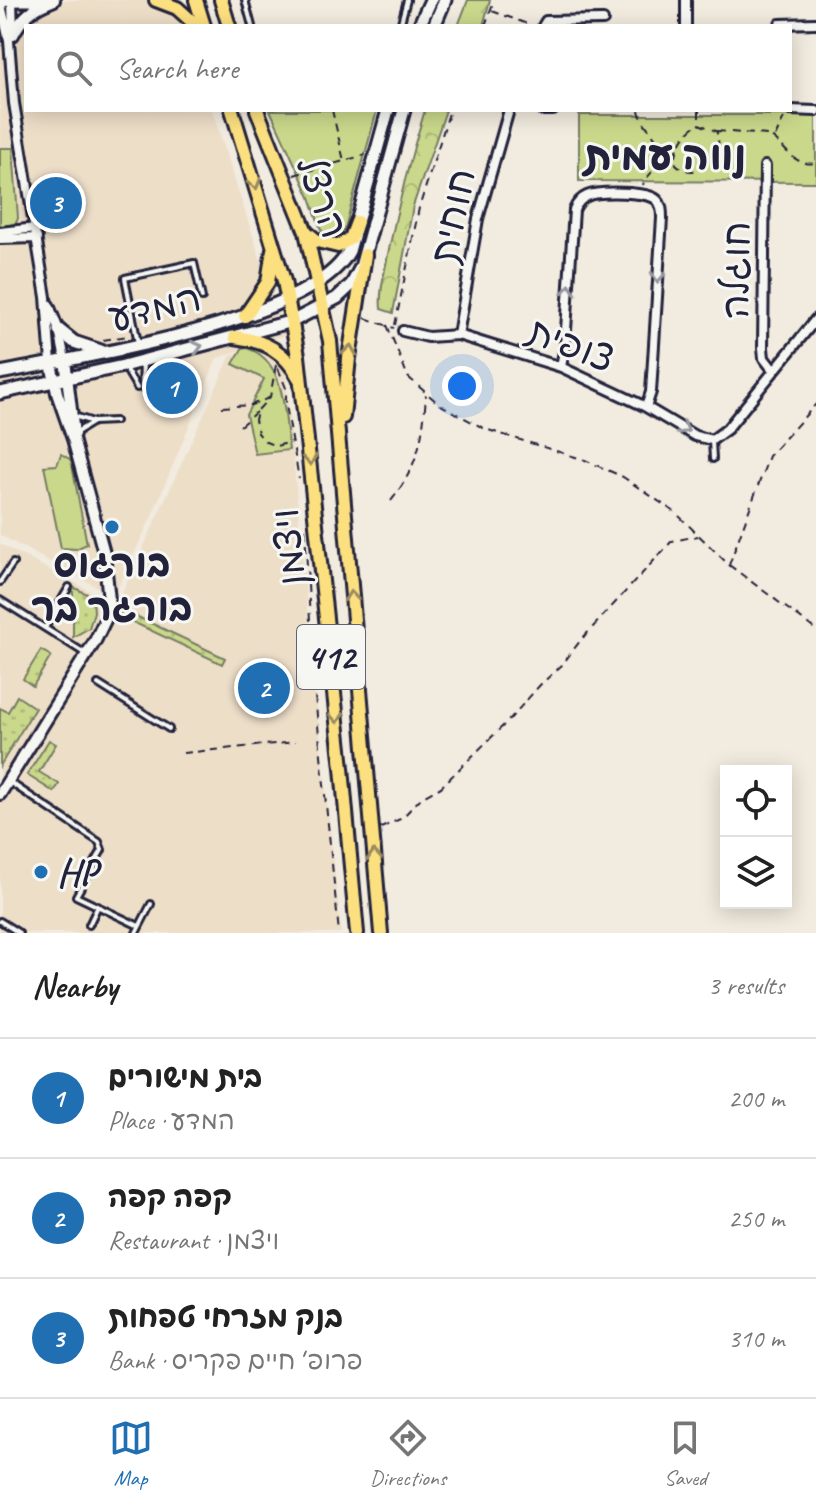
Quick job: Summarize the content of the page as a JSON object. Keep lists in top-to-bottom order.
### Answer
{
  "streets": {
    "main road": [
      "הרצל",
      "המדע",
      "ויצמן",
      "412"
    ],
    "street": ["חוחית", "חוגלה", "צופית"]
  },
  "crossings": [
    ["הרצל", "המדע"],
    ["הרצל", "ויצמן"],
    ["חוחית", "צופית"],
    ["המדע", "ויצמן"]
  ],
  "districts": ["נווה עמית"],
  "places": ["בורגוס בורגר בר", "HP"],
  "page": {
    "search": "Search here",
    "pins": ["3", "1", "2"],
    "heading": ["Nearby", "3 results"],
    "list": [
      {
        "mark": "1",
        "name": "בית מישורים",
        "note": "Place · המדע",
        "value": "200 m"
      },
      {
        "mark": "2",
        "name": "קפה קפה",
        "note": "Restaurant · ויצמן",
        "value": "250 m"
      },
      {
        "mark": "3",
        "name": "בנק מזרחי טפחות",
        "note": "Bank · פרופ׳ חיים פקריס",
        "value": "310 m"
      }
    ],
    "nav": ["Map", "Directions", "Saved"]
  }
}
